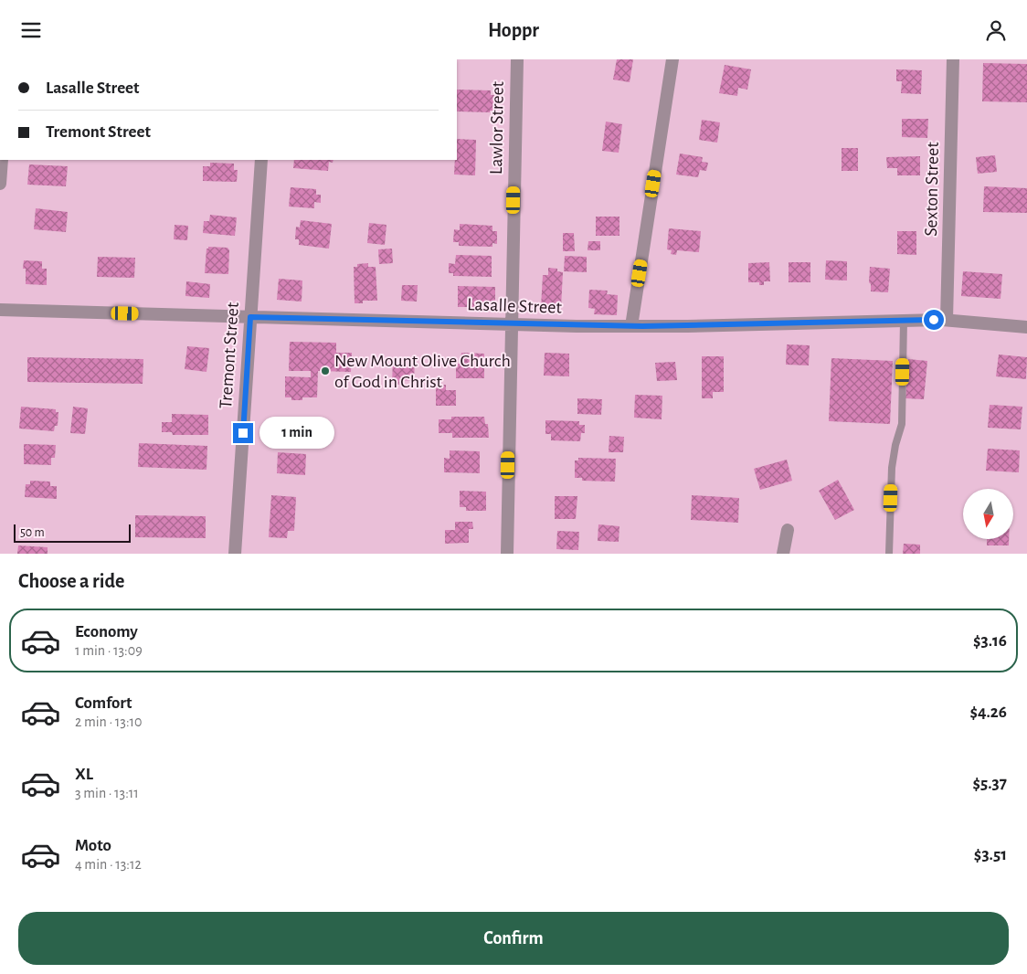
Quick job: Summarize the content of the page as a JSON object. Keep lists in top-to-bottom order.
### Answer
{
  "streets": {
    "street": [
      "Lawlor Street",
      "Sexton Street",
      "Lasalle Street",
      "Tremont Street"
    ]
  },
  "crossings": [
    ["Lawlor Street", "Lasalle Street"],
    ["Sexton Street", "Lasalle Street"],
    ["Lasalle Street", "Tremont Street"]
  ],
  "places": ["New Mount Olive Church of God in Christ"],
  "scale_bar": "50 m",
  "north": "bottom",
  "page": {
    "header": "Hoppr",
    "banner": ["Lasalle Street", "Tremont Street"],
    "bubble": "1 min",
    "scale": "50 m",
    "heading": "Choose a ride",
    "list": [
      {
        "name": "Economy",
        "note": "1 min · 13:09",
        "value": "$3.16"
      },
      {
        "name": "Comfort",
        "note": "2 min · 13:10",
        "value": "$4.26"
      },
      {
        "name": "XL",
        "note": "3 min · 13:11",
        "value": "$5.37"
      },
      {
        "name": "Moto",
        "note": "4 min · 13:12",
        "value": "$3.51"
      }
    ],
    "buttons": "Confirm"
  }
}
